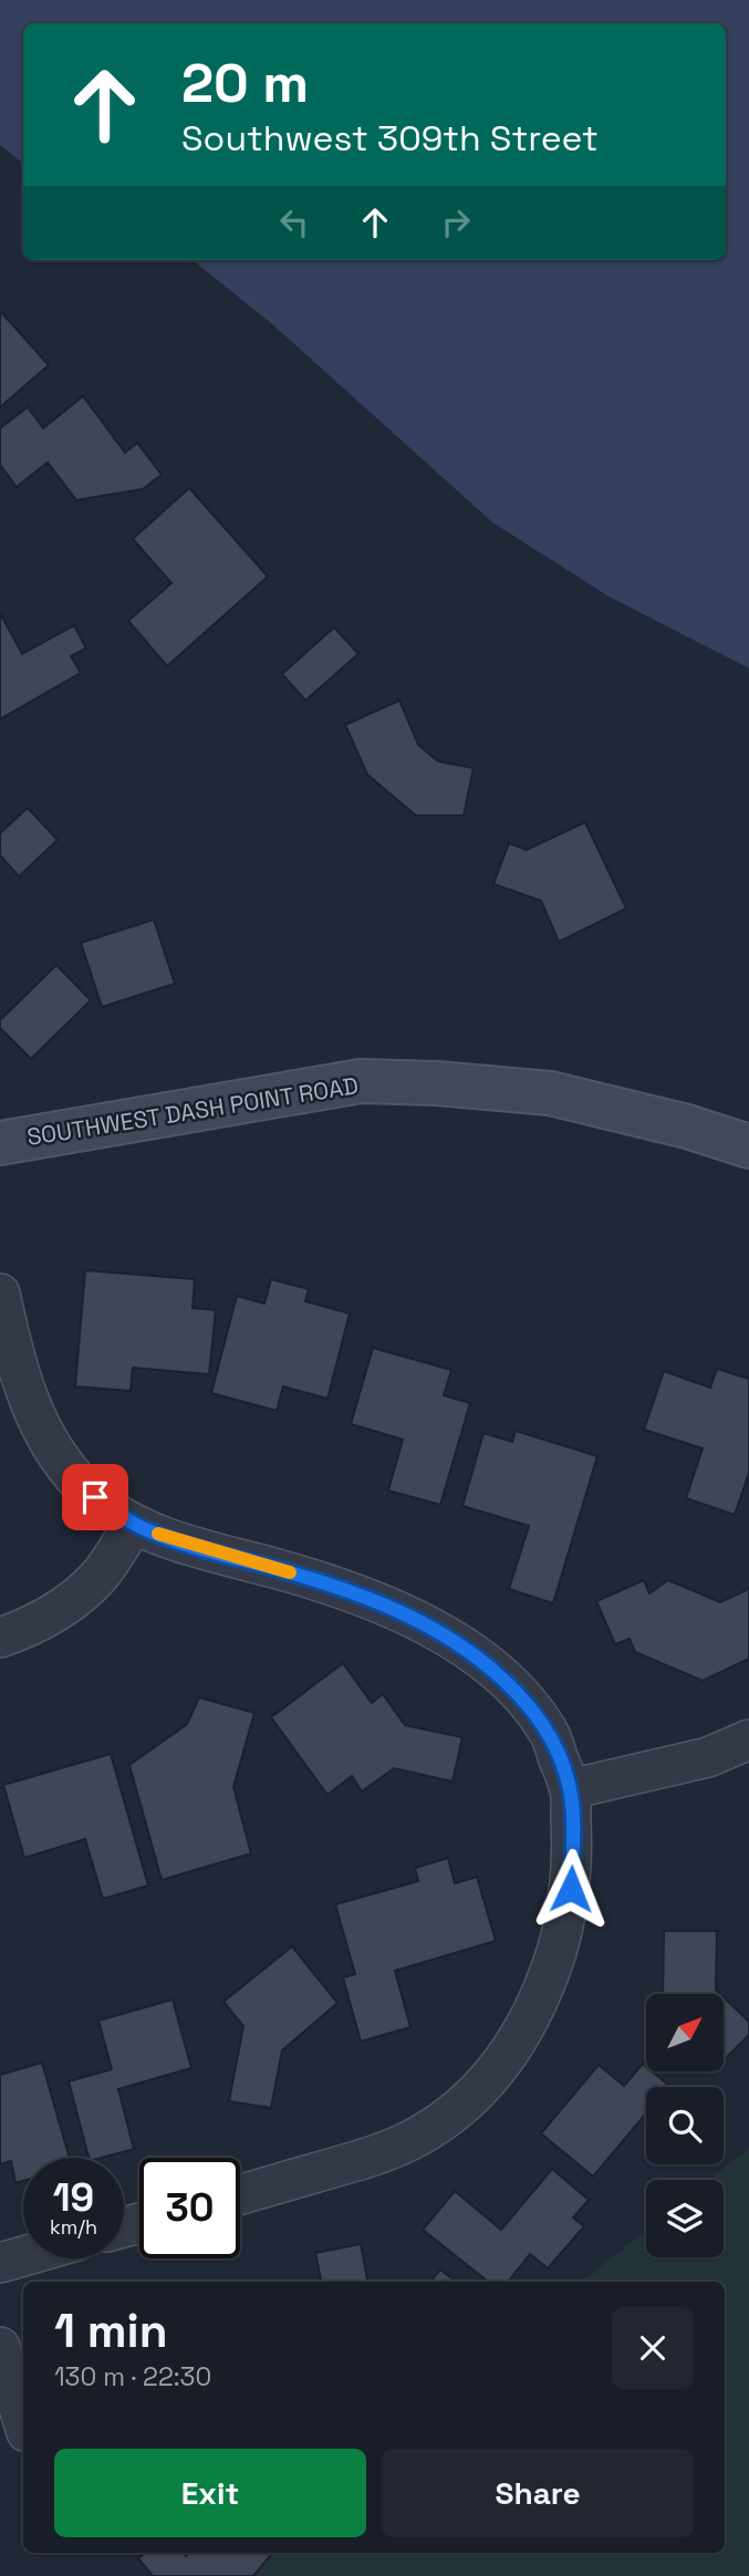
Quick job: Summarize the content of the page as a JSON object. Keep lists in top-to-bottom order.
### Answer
{
  "streets": {
    "main road": ["SOUTHWEST DASH POINT ROAD"]
  },
  "north": "top right",
  "page": {
    "turn": ["20 m", "Southwest 309th Street"],
    "speed": "19 km/h",
    "limit": "30",
    "heading": ["1 min", "130 m · 22:30"],
    "buttons": ["Exit", "Share"]
  }
}
